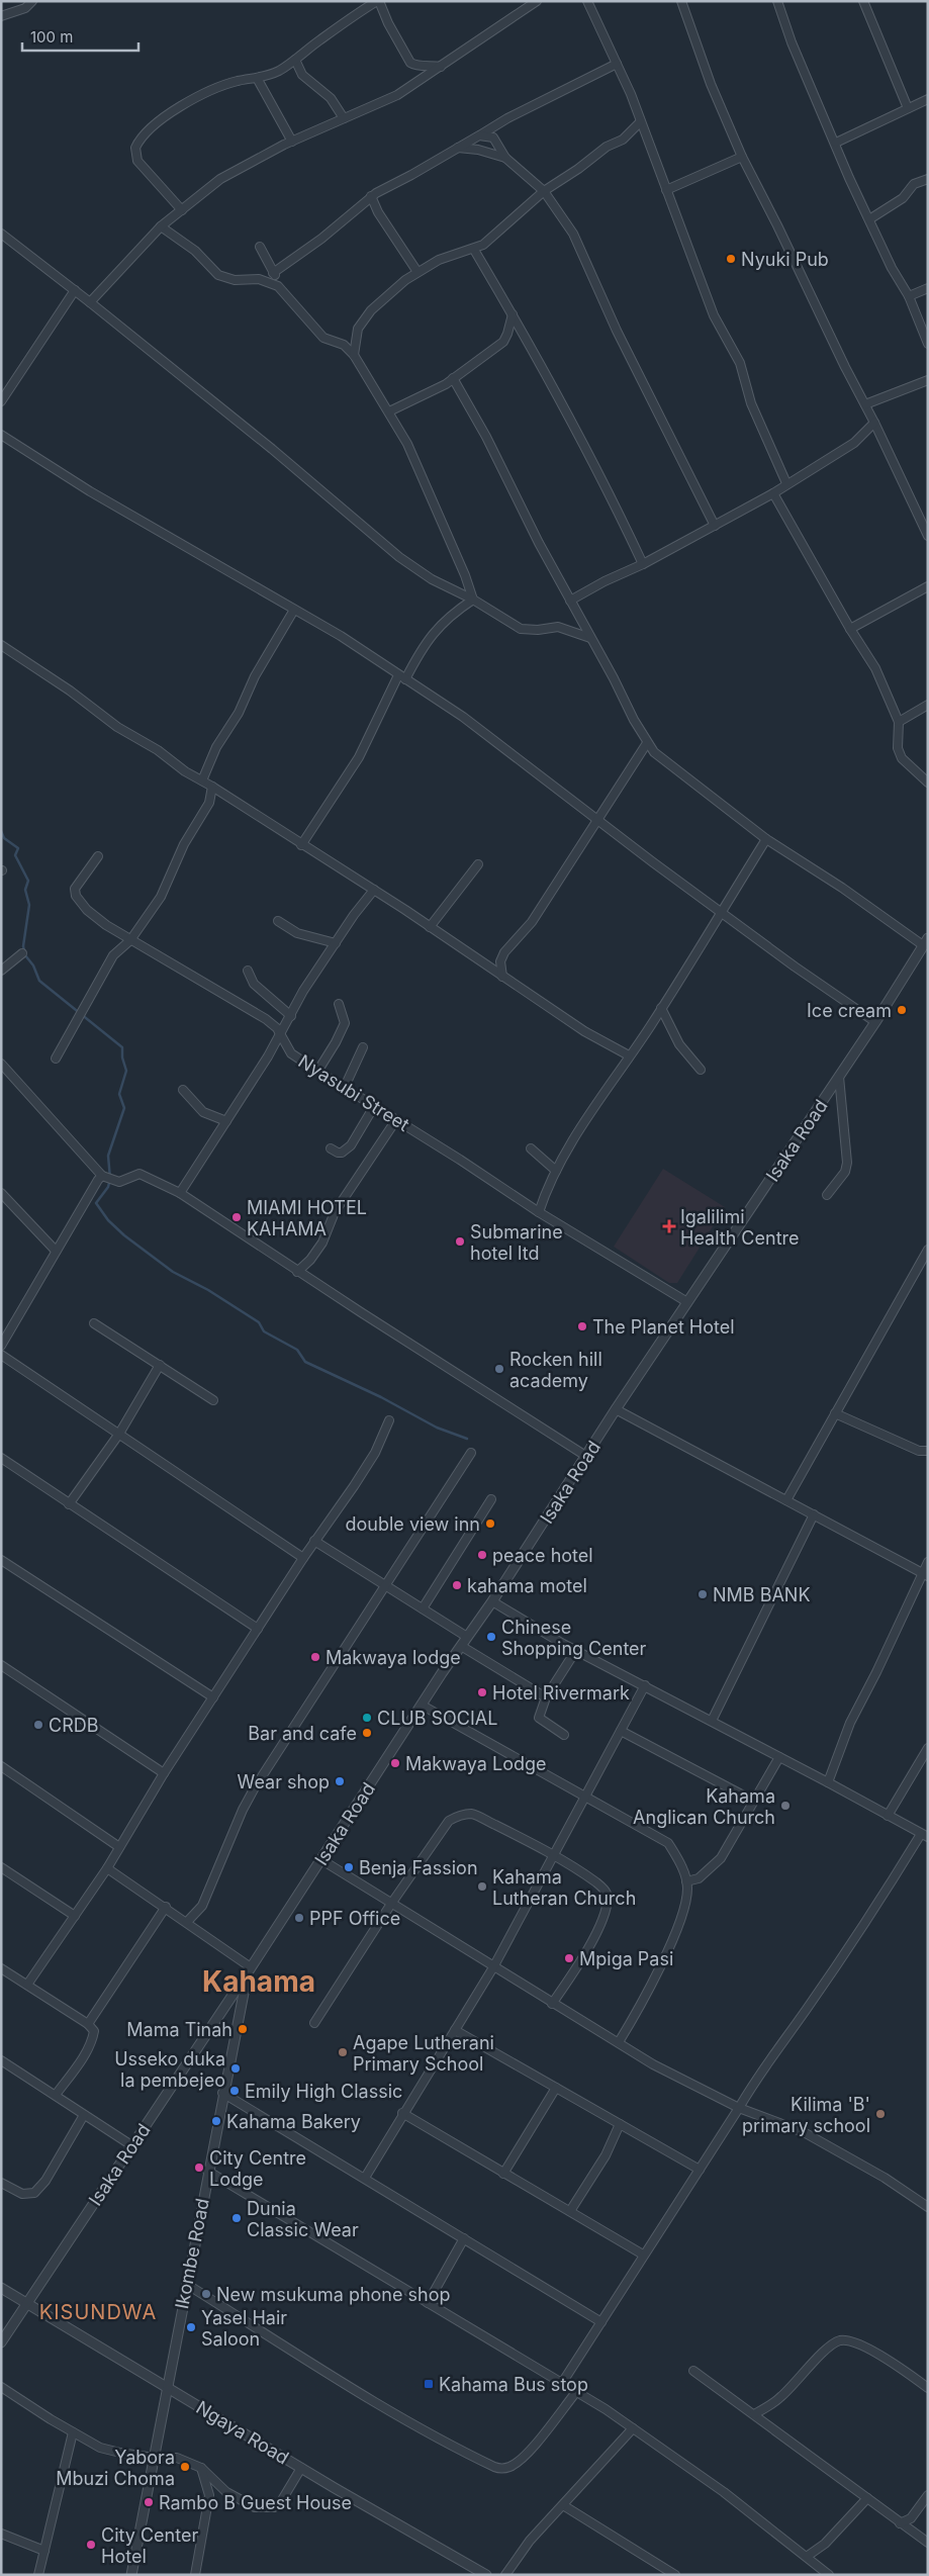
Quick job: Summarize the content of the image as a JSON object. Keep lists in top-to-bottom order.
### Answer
{
  "streets": {
    "street": [
      "Nyasubi Street",
      "Isaka Road",
      "Ikombe Road",
      "Ngaya Road"
    ]
  },
  "crossings": [
    ["Nyasubi Street", "Isaka Road"],
    ["Isaka Road", "Ikombe Road"],
    ["Isaka Road", "Ngaya Road"],
    ["Ikombe Road", "Ngaya Road"]
  ],
  "districts": ["Kahama", "KISUNDWA"],
  "places": {
    "other": [
      "Nyuki Pub",
      "Ice cream",
      "MIAMI HOTEL KAHAMA",
      "Submarine hotel ltd",
      "The Planet Hotel",
      "Rocken hill academy",
      "double view inn",
      "peace hotel",
      "kahama motel",
      "NMB BANK",
      "Chinese Shopping Center",
      "Makwaya lodge",
      "Hotel Rivermark",
      "CLUB SOCIAL",
      "CRDB",
      "Bar and cafe",
      "Makwaya Lodge",
      "Wear shop",
      "Kahama Anglican Church",
      "Benja Fassion",
      "Kahama Lutheran Church",
      "PPF Office",
      "Mpiga Pasi",
      "Mama Tinah",
      "Agape Lutherani Primary School",
      "Usseko duka la pembejeo",
      "Emily High Classic",
      "Kilima 'B' primary school",
      "Kahama Bakery",
      "City Centre Lodge",
      "Dunia Classic Wear",
      "New msukuma phone shop",
      "Yasel Hair Saloon",
      "Yabora Mbuzi Choma",
      "Rambo B Guest House",
      "City Center Hotel"
    ],
    "health": ["Igalilimi Health Centre"],
    "transit": ["Kahama Bus stop"]
  },
  "scale_bar": "100 m"
}
